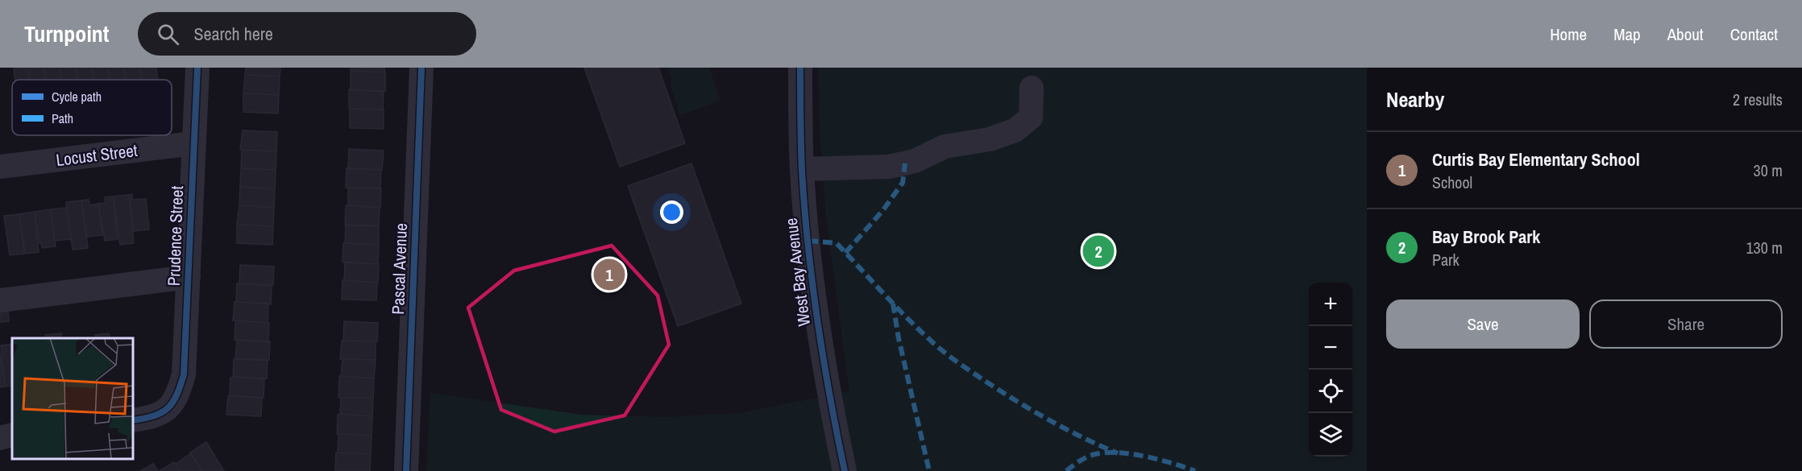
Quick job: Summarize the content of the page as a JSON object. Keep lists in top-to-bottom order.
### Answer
{
  "streets": {
    "street": [
      "Locust Street",
      "Prudence Street",
      "Pascal Avenue",
      "West Bay Avenue"
    ]
  },
  "crossings": [
    ["Locust Street", "Prudence Street"]
  ],
  "legend": ["Cycle path", "Path"],
  "page": {
    "header": "Turnpoint",
    "search": "Search here",
    "nav": [
      "Home",
      "Map",
      "About",
      "Contact"
    ],
    "heading": ["Nearby", "2 results"],
    "list": [
      {
        "mark": "1",
        "name": "Curtis Bay Elementary School",
        "note": "School",
        "value": "30 m"
      },
      {
        "mark": "2",
        "name": "Bay Brook Park",
        "note": "Park",
        "value": "130 m"
      }
    ],
    "pins": ["2", "1"],
    "map_buttons": ["+", "−"],
    "buttons": ["Save", "Share"]
  }
}
